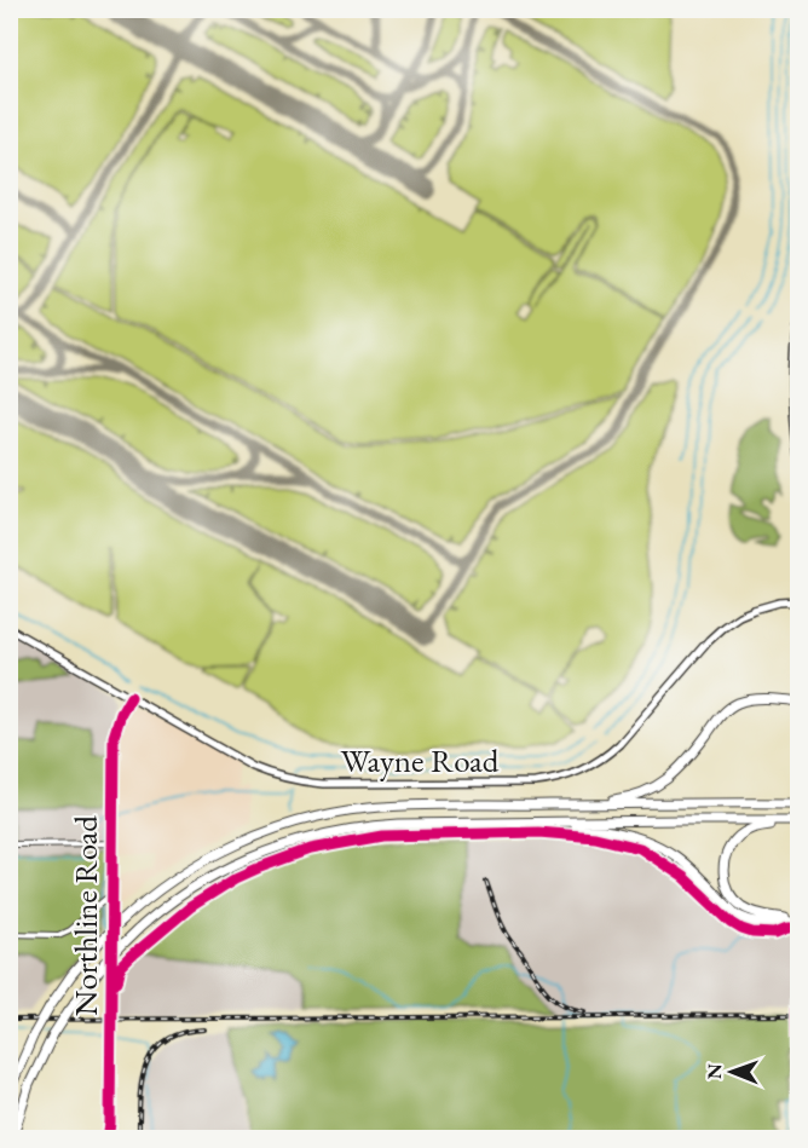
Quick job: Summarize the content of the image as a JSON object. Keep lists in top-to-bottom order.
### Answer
{
  "streets": {
    "main road": ["Wayne Road"],
    "street": ["Northline Road"]
  },
  "crossings": [
    ["Wayne Road", "Northline Road"]
  ],
  "north": "left"
}
